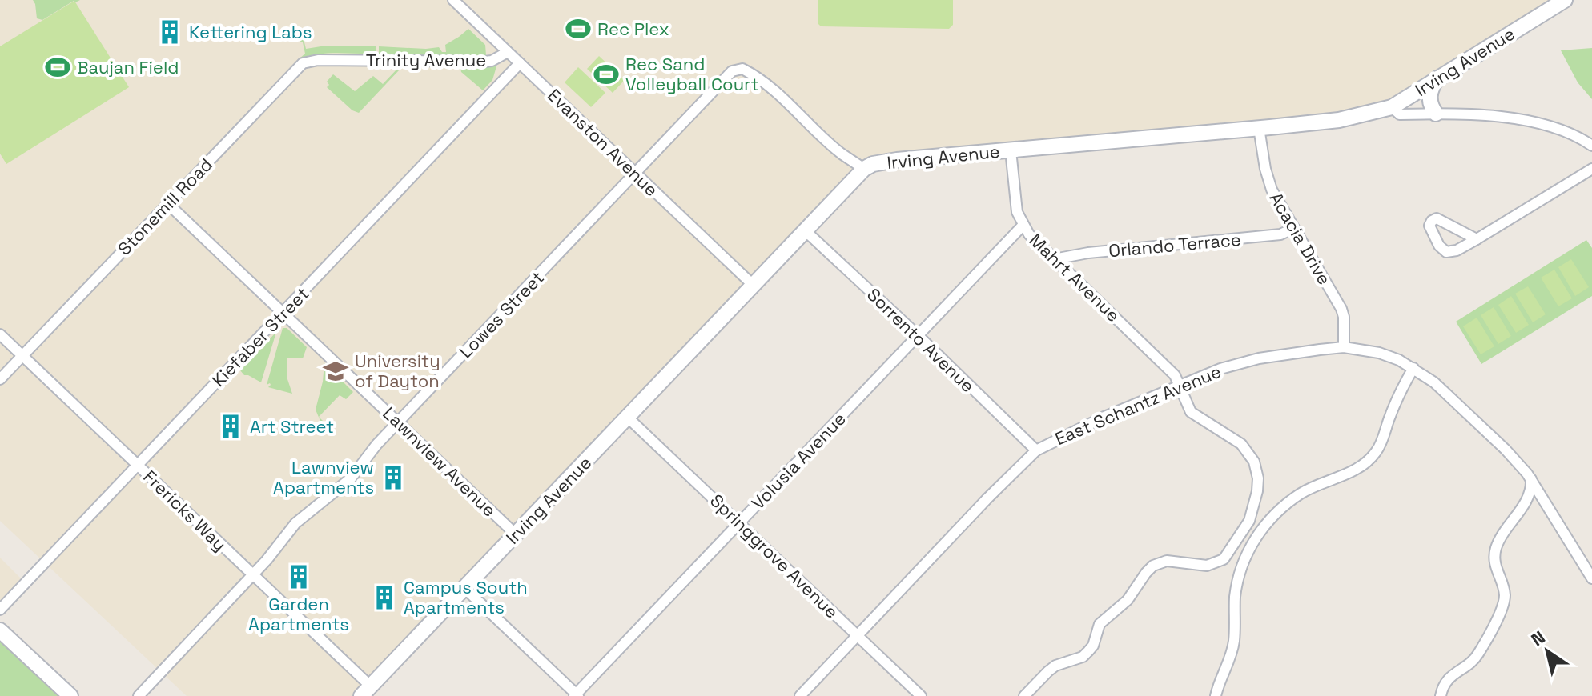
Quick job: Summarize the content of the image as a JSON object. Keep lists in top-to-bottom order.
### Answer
{
  "streets": {
    "street": [
      "Trinity Avenue",
      "Irving Avenue",
      "Evanston Avenue",
      "Stonemill Road",
      "Acacia Drive",
      "Orlando Terrace",
      "Mahrt Avenue",
      "Lowes Street",
      "Kiefaber Street",
      "Sorrento Avenue",
      "East Schantz Avenue",
      "Volusia Avenue",
      "Lawnview Avenue",
      "Frericks Way",
      "Springgrove Avenue"
    ]
  },
  "crossings": [
    ["Trinity Avenue", "Evanston Avenue"],
    ["Trinity Avenue", "Stonemill Road"],
    ["Irving Avenue", "Evanston Avenue"],
    ["Irving Avenue", "Acacia Drive"],
    ["Irving Avenue", "Mahrt Avenue"],
    ["Irving Avenue", "Lowes Street"],
    ["Irving Avenue", "Sorrento Avenue"],
    ["Irving Avenue", "Lawnview Avenue"],
    ["Irving Avenue", "Frericks Way"],
    ["Irving Avenue", "Springgrove Avenue"],
    ["Evanston Avenue", "Lowes Street"],
    ["Evanston Avenue", "Kiefaber Street"],
    ["Stonemill Road", "Lawnview Avenue"],
    ["Stonemill Road", "Frericks Way"],
    ["Acacia Drive", "Orlando Terrace"],
    ["Acacia Drive", "East Schantz Avenue"],
    ["Orlando Terrace", "Mahrt Avenue"],
    ["Mahrt Avenue", "East Schantz Avenue"],
    ["Mahrt Avenue", "Volusia Avenue"],
    ["Lowes Street", "Lawnview Avenue"],
    ["Lowes Street", "Frericks Way"],
    ["Kiefaber Street", "Lawnview Avenue"],
    ["Kiefaber Street", "Frericks Way"],
    ["Sorrento Avenue", "East Schantz Avenue"],
    ["Sorrento Avenue", "Volusia Avenue"],
    ["East Schantz Avenue", "Springgrove Avenue"],
    ["Volusia Avenue", "Springgrove Avenue"]
  ],
  "places": {
    "sports": ["Rec Plex", "Baujan Field", "Rec Sand Volleyball Court"],
    "building": [
      "Kettering Labs",
      "Art Street",
      "Lawnview Apartments",
      "Garden Apartments",
      "Campus South Apartments"
    ],
    "school or university": ["University of Dayton"]
  },
  "north": "top left"
}
